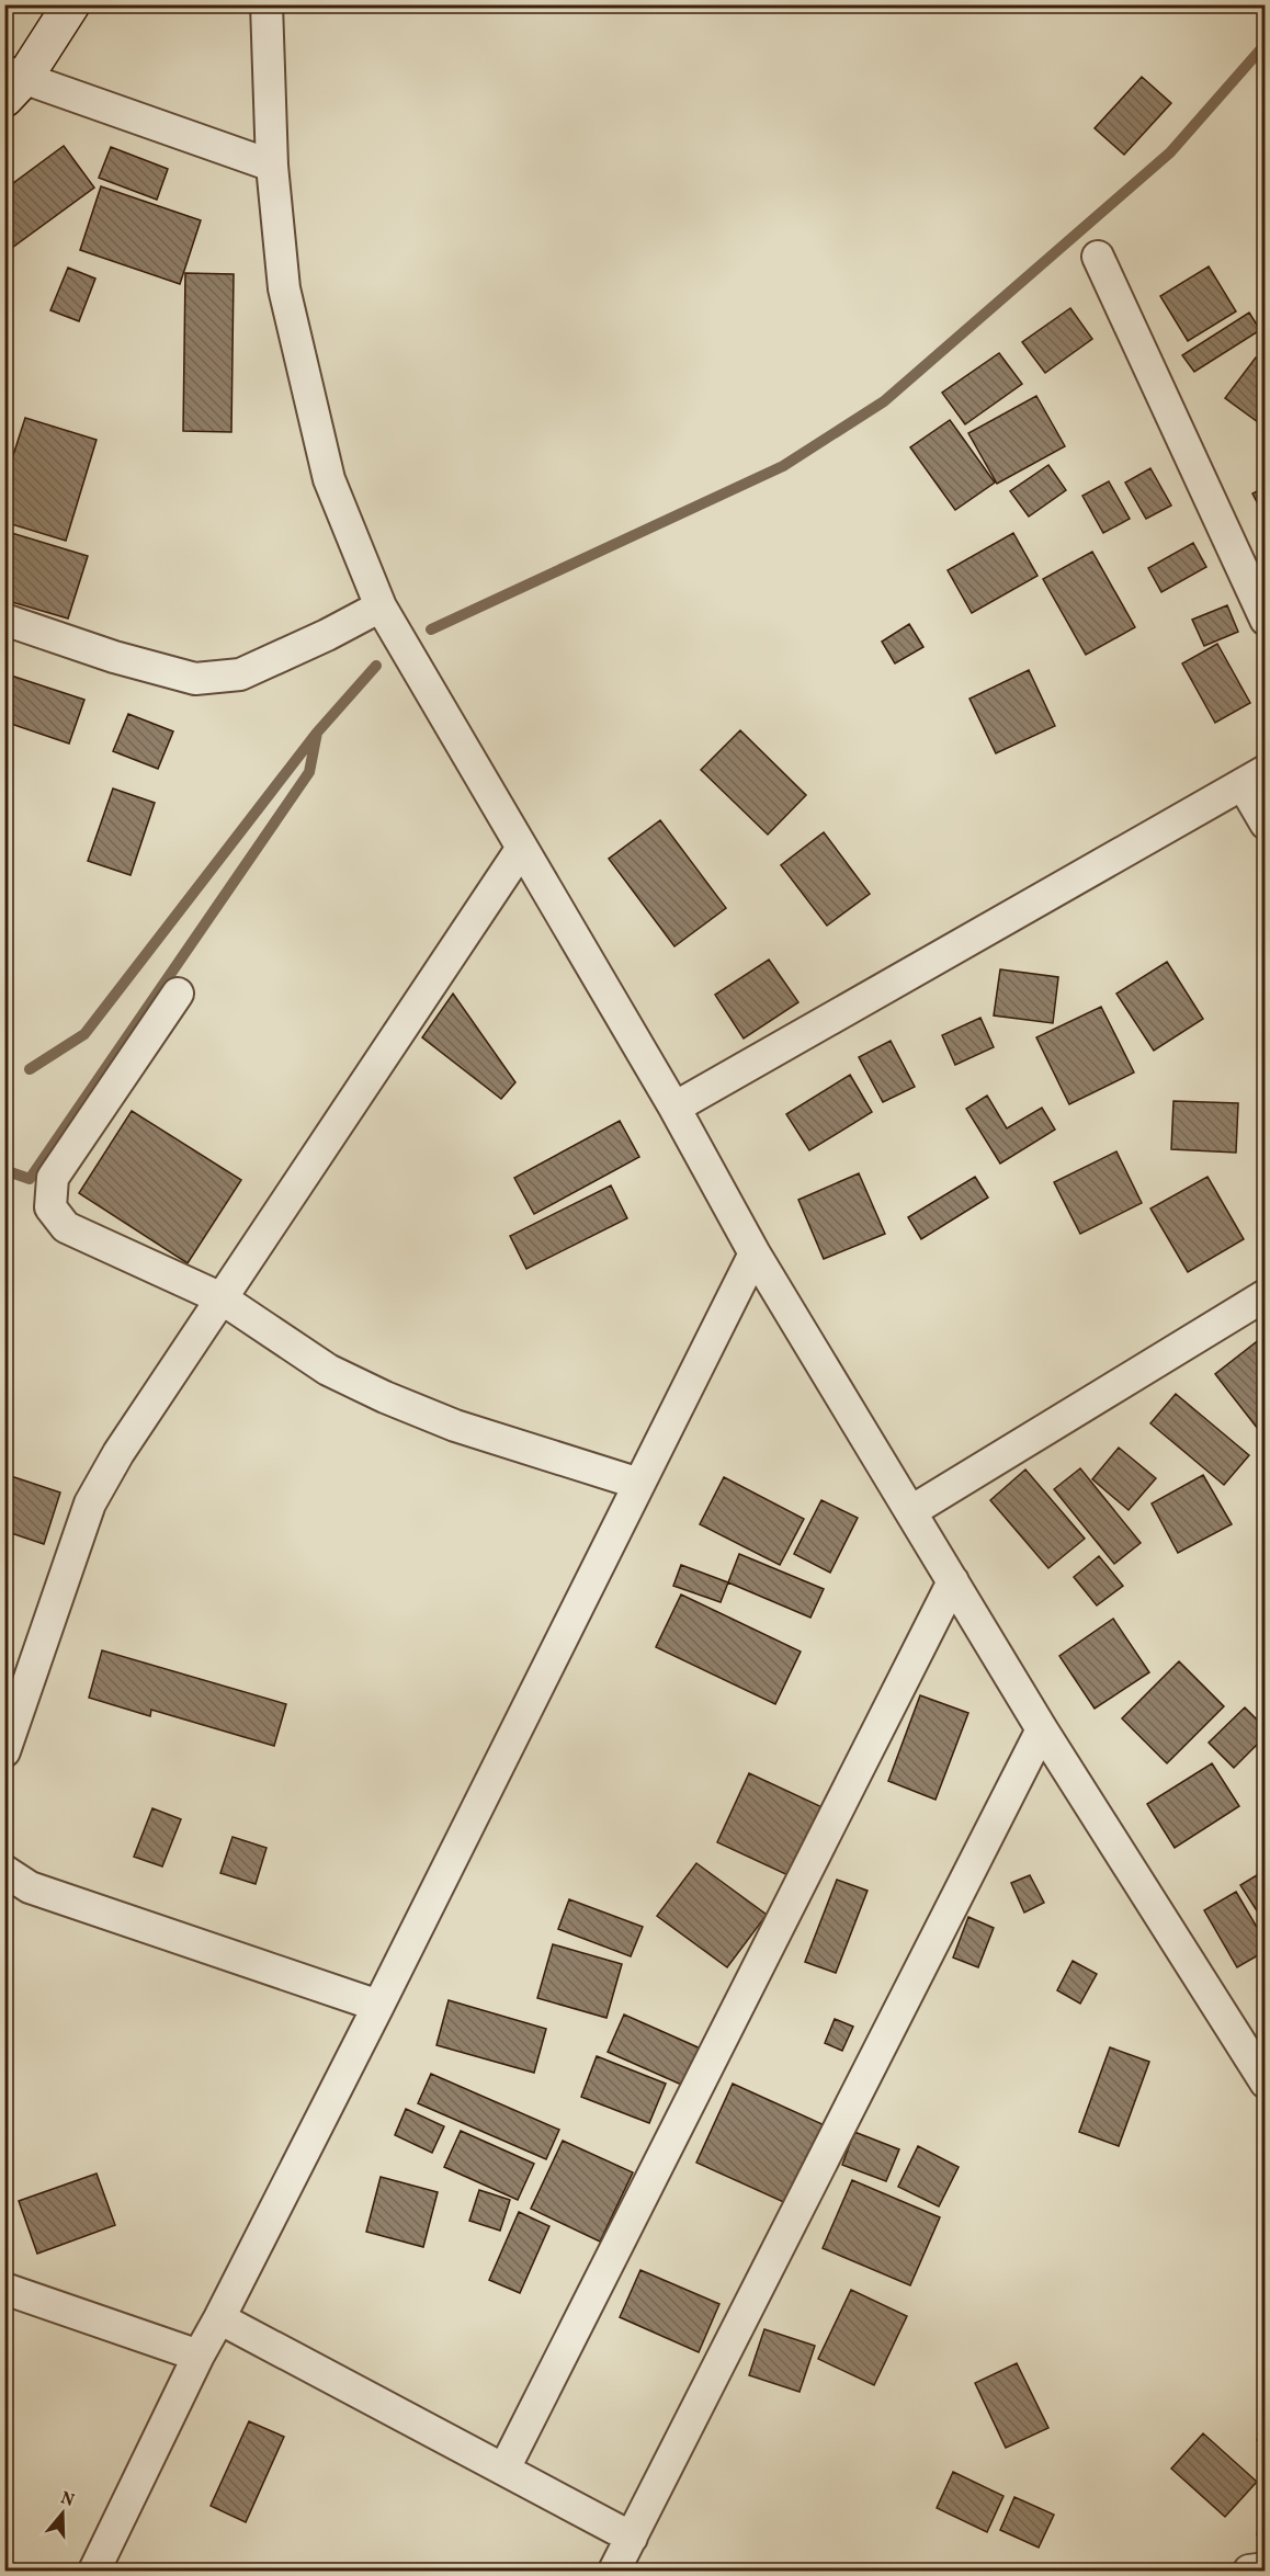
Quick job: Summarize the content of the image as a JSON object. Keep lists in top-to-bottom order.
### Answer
{
  "north": "top"
}
